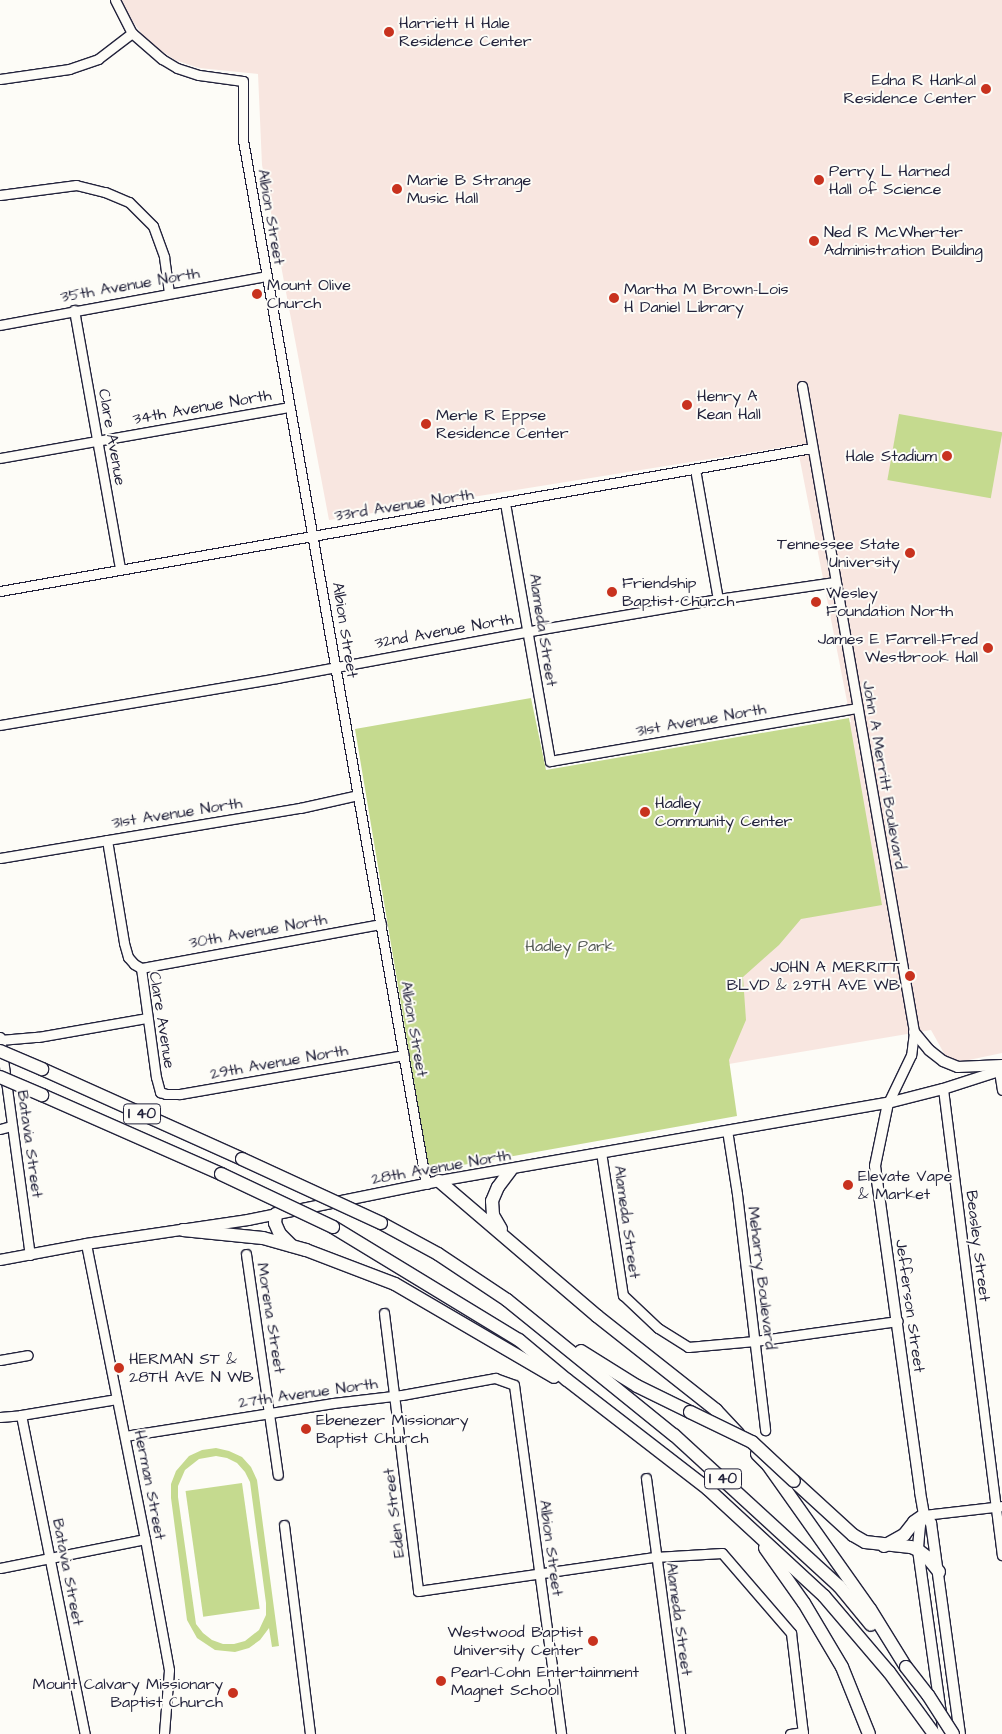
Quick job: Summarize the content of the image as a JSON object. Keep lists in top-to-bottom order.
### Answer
{
  "streets": {
    "highway": ["I 40"],
    "main road": ["28th Avenue North", "Jefferson Street"],
    "street": [
      "Albion Street",
      "35th Avenue North",
      "34th Avenue North",
      "Clare Avenue",
      "33rd Avenue North",
      "Alameda Street",
      "32nd Avenue North",
      "31st Avenue North",
      "John A Merritt Boulevard",
      "30th Avenue North",
      "29th Avenue North",
      "Batavia Street",
      "Beasley Street",
      "Meharry Boulevard",
      "Morena Street",
      "27th Avenue North",
      "Herman Street",
      "Eden Street"
    ]
  },
  "crossings": [
    ["Albion Street", "35th Avenue North"],
    ["Albion Street", "34th Avenue North"],
    ["Albion Street", "33rd Avenue North"],
    ["Albion Street", "32nd Avenue North"],
    ["Albion Street", "31st Avenue North"],
    ["Albion Street", "30th Avenue North"],
    ["Albion Street", "29th Avenue North"],
    ["Albion Street", "28th Avenue North"],
    ["Albion Street", "27th Avenue North"],
    ["Albion Street", "Eden Street"],
    ["35th Avenue North", "Clare Avenue"],
    ["34th Avenue North", "Clare Avenue"],
    ["Clare Avenue", "33rd Avenue North"],
    ["Clare Avenue", "31st Avenue North"],
    ["Clare Avenue", "30th Avenue North"],
    ["Clare Avenue", "29th Avenue North"],
    ["33rd Avenue North", "Alameda Street"],
    ["33rd Avenue North", "John A Merritt Boulevard"],
    ["Alameda Street", "32nd Avenue North"],
    ["Alameda Street", "31st Avenue North"],
    ["Alameda Street", "28th Avenue North"],
    ["Alameda Street", "Meharry Boulevard"],
    ["32nd Avenue North", "John A Merritt Boulevard"],
    ["31st Avenue North", "John A Merritt Boulevard"],
    ["John A Merritt Boulevard", "28th Avenue North"],
    ["John A Merritt Boulevard", "Jefferson Street"],
    ["Batavia Street", "28th Avenue North"],
    ["28th Avenue North", "Beasley Street"],
    ["28th Avenue North", "Meharry Boulevard"],
    ["28th Avenue North", "Jefferson Street"],
    ["28th Avenue North", "Herman Street"],
    ["Morena Street", "27th Avenue North"],
    ["27th Avenue North", "Herman Street"],
    ["27th Avenue North", "Eden Street"]
  ],
  "parks": ["Hadley Park"],
  "places": [
    "Harriett H Hale Residence Center",
    "Edna R Hankal Residence Center",
    "Perry L Harned Hall of Science",
    "Marie B Strange Music Hall",
    "Ned R McWherter Administration Building",
    "Mount Olive Church",
    "Martha M Brown-Lois H Daniel Library",
    "Henry A Kean Hall",
    "Merle R Eppse Residence Center",
    "Hale Stadium",
    "Tennessee State University",
    "Friendship Baptist Church",
    "Wesley Foundation North",
    "James E Farrell-Fred Westbrook Hall",
    "Hadley Community Center",
    "JOHN A MERRITT BLVD & 29TH AVE WB",
    "Elevate Vape & Market",
    "HERMAN ST & 28TH AVE N WB",
    "Ebenezer Missionary Baptist Church",
    "Westwood Baptist University Center",
    "Pearl-Cohn Entertainment Magnet School",
    "Mount Calvary Missionary Baptist Church"
  ]
}
